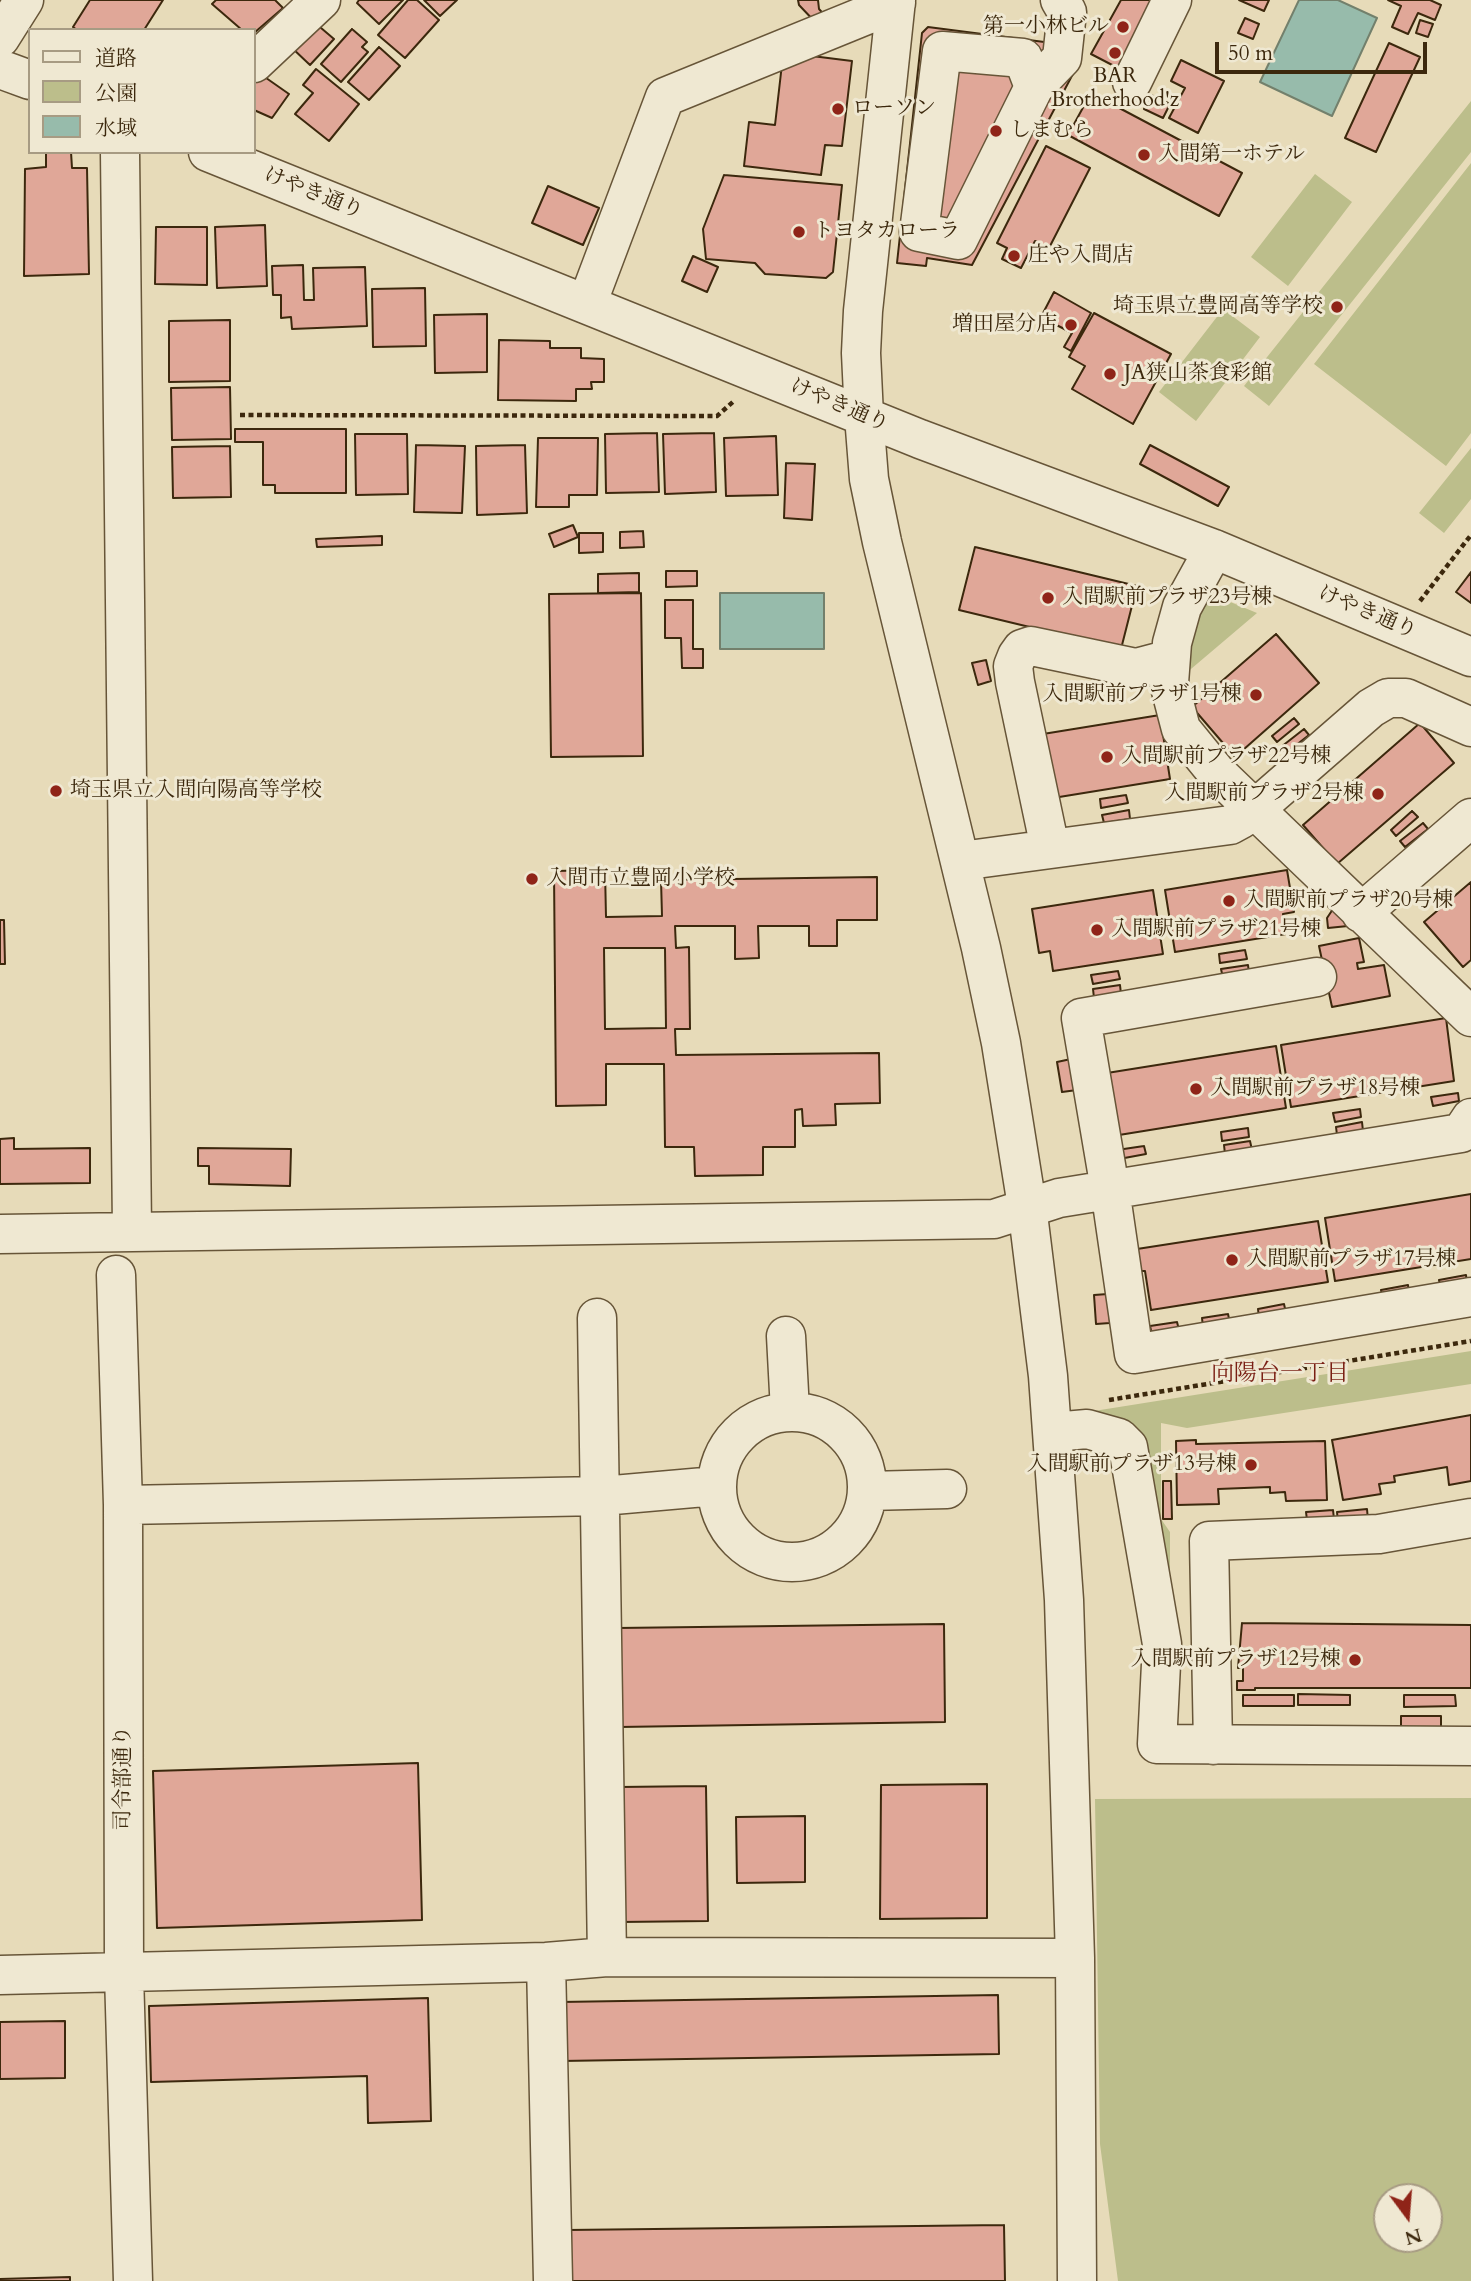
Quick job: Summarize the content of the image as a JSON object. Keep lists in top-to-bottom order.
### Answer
{
  "streets": {
    "street": ["けやき通り", "司令部通り"]
  },
  "districts": ["向陽台一丁目"],
  "places": [
    "第一小林ビル",
    "BAR Brotherhood'z",
    "ローソン",
    "しまむら",
    "入間第一ホテル",
    "トヨタカローラ",
    "庄や入間店",
    "埼玉県立豊岡高等学校",
    "増田屋分店",
    "JA狭山茶食彩館",
    "入間駅前プラザ23号棟",
    "入間駅前プラザ1号棟",
    "入間駅前プラザ22号棟",
    "埼玉県立入間向陽高等学校",
    "入間駅前プラザ2号棟",
    "入間市立豊岡小学校",
    "入間駅前プラザ20号棟",
    "入間駅前プラザ21号棟",
    "入間駅前プラザ18号棟",
    "入間駅前プラザ17号棟",
    "入間駅前プラザ13号棟",
    "入間駅前プラザ12号棟"
  ],
  "legend": ["道路", "公園", "水域"],
  "scale_bar": "50 m",
  "north": "bottom"
}
